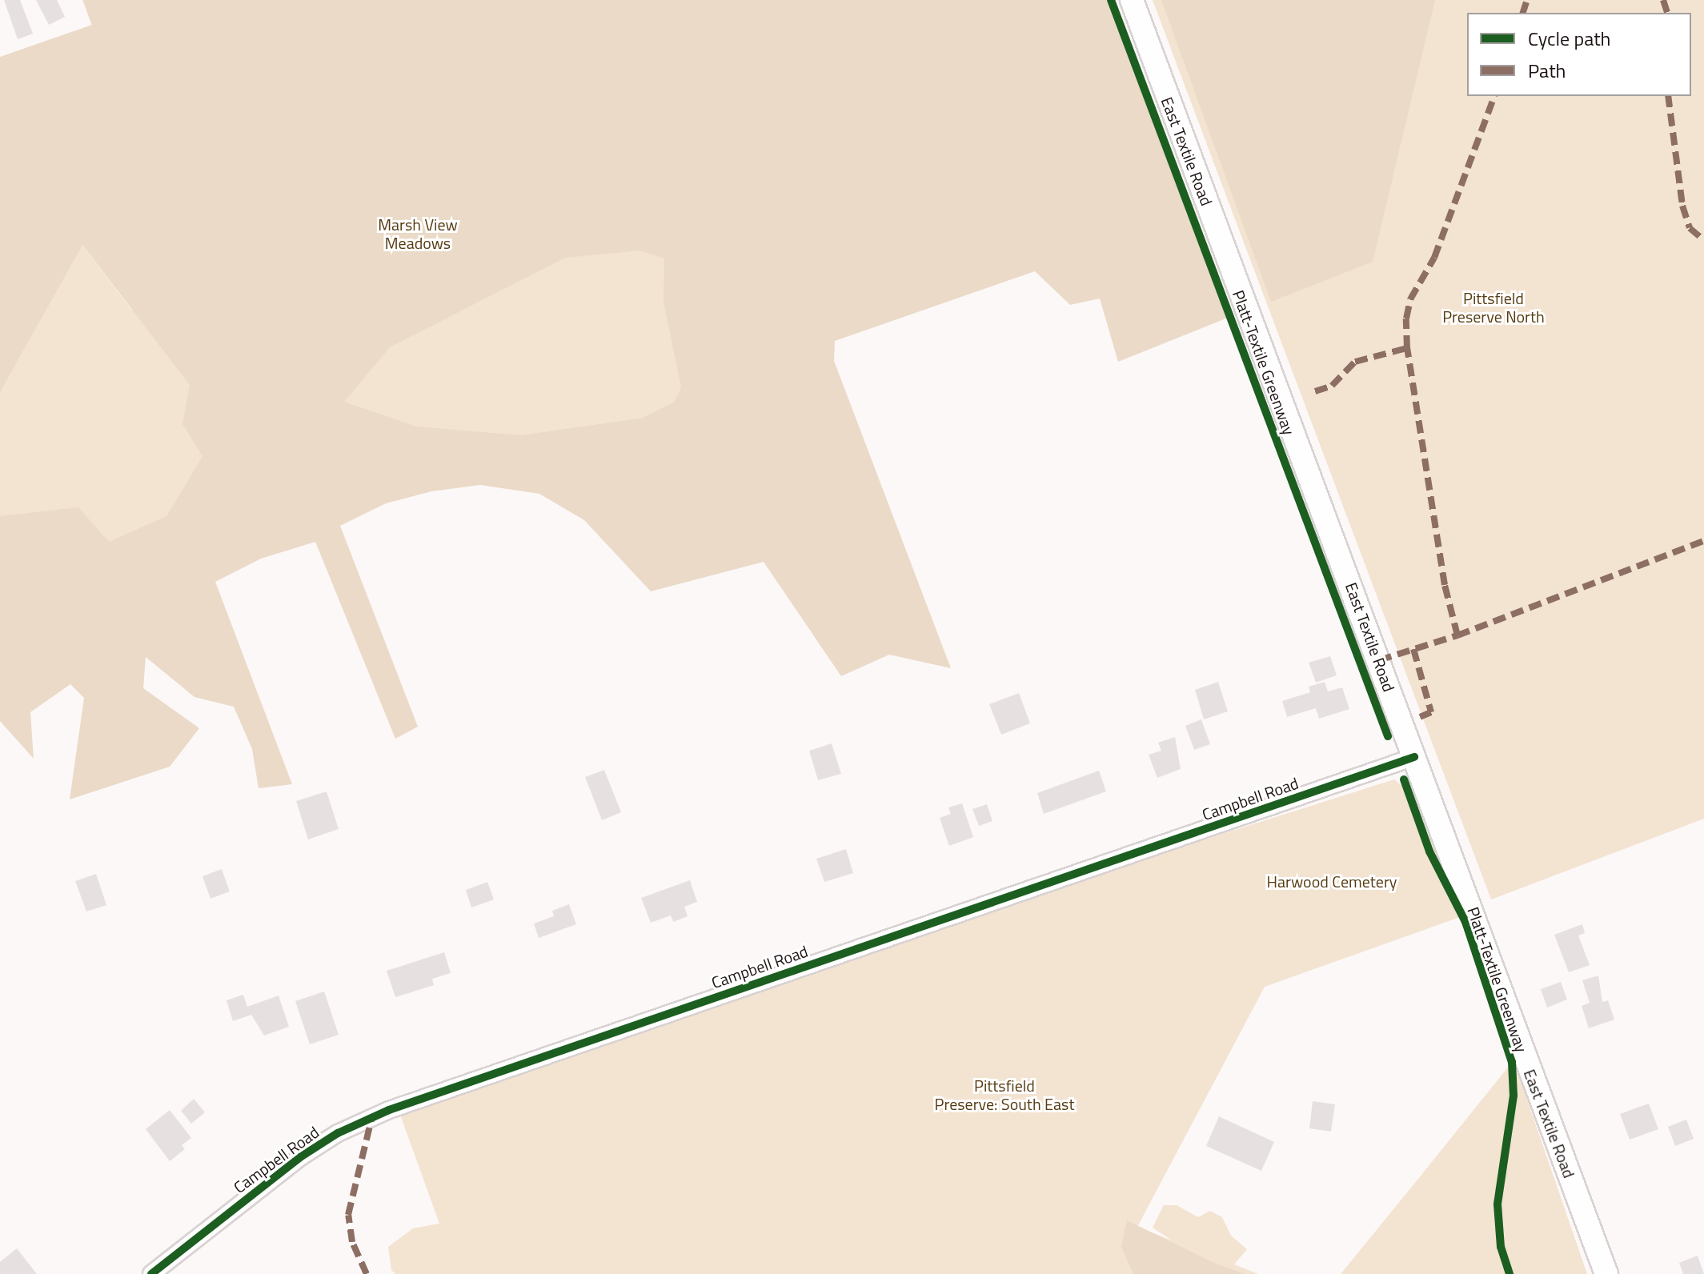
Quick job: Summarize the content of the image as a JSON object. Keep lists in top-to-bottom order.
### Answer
{
  "streets": {
    "main road": ["East Textile Road"],
    "street": ["Campbell Road"],
    "cycle path": ["Platt-Textile Greenway"]
  },
  "crossings": [
    ["East Textile Road", "Campbell Road"]
  ],
  "parks": [
    "Marsh View Meadows",
    "Pittsfield Preserve North",
    "Harwood Cemetery",
    "Pittsfield Preserve: South East"
  ],
  "legend": ["Cycle path", "Path"]
}
